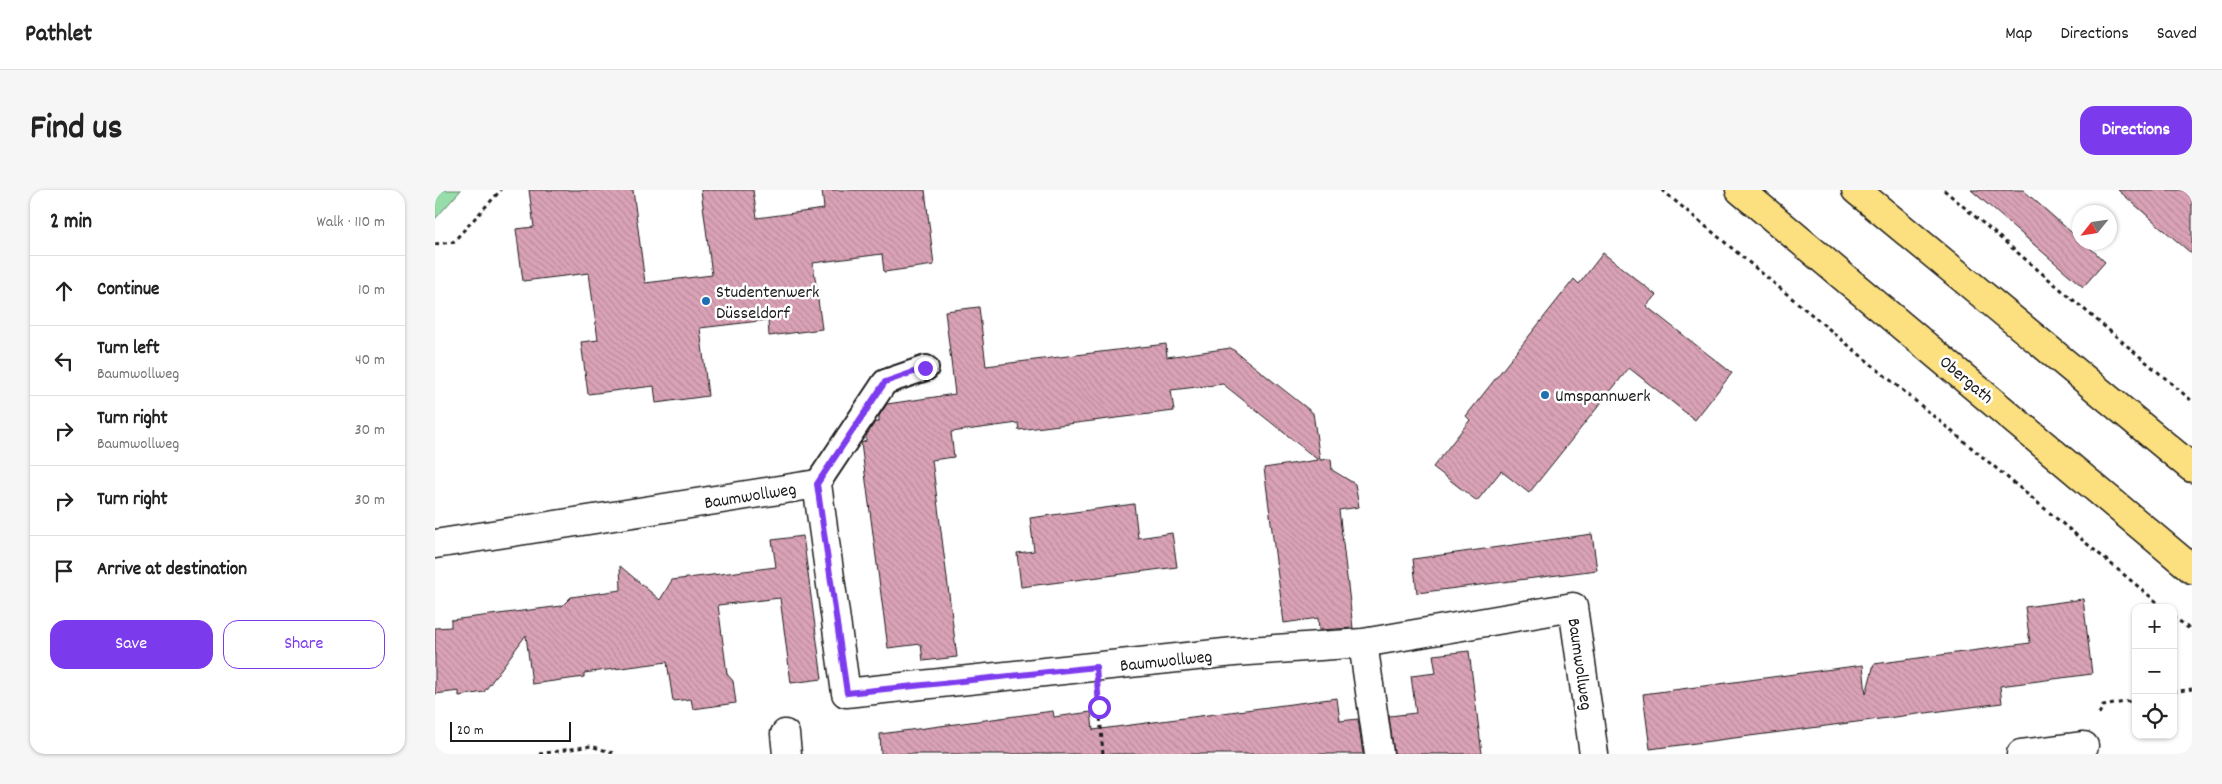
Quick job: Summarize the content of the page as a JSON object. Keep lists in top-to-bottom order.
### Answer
{
  "streets": {
    "main road": ["Obergath"],
    "street": ["Baumwollweg"]
  },
  "places": ["Studentenwerk Düsseldorf", "Umspannwerk"],
  "scale_bar": "20 m",
  "north": "bottom left",
  "page": {
    "header": "Pathlet",
    "nav": ["Map", "Directions", "Saved"],
    "title": "Find us",
    "buttons": [
      "Directions",
      ["Save", "Share"]
    ],
    "heading": ["2 min", "Walk · 110 m"],
    "list": [
      ["Continue", "10 m"],
      ["Turn left", "Baumwollweg", "40 m"],
      ["Turn right", "Baumwollweg", "30 m"],
      ["Turn right", "30 m"],
      "Arrive at destination"
    ],
    "map_buttons": ["+", "−"],
    "scale": "20 m"
  }
}
